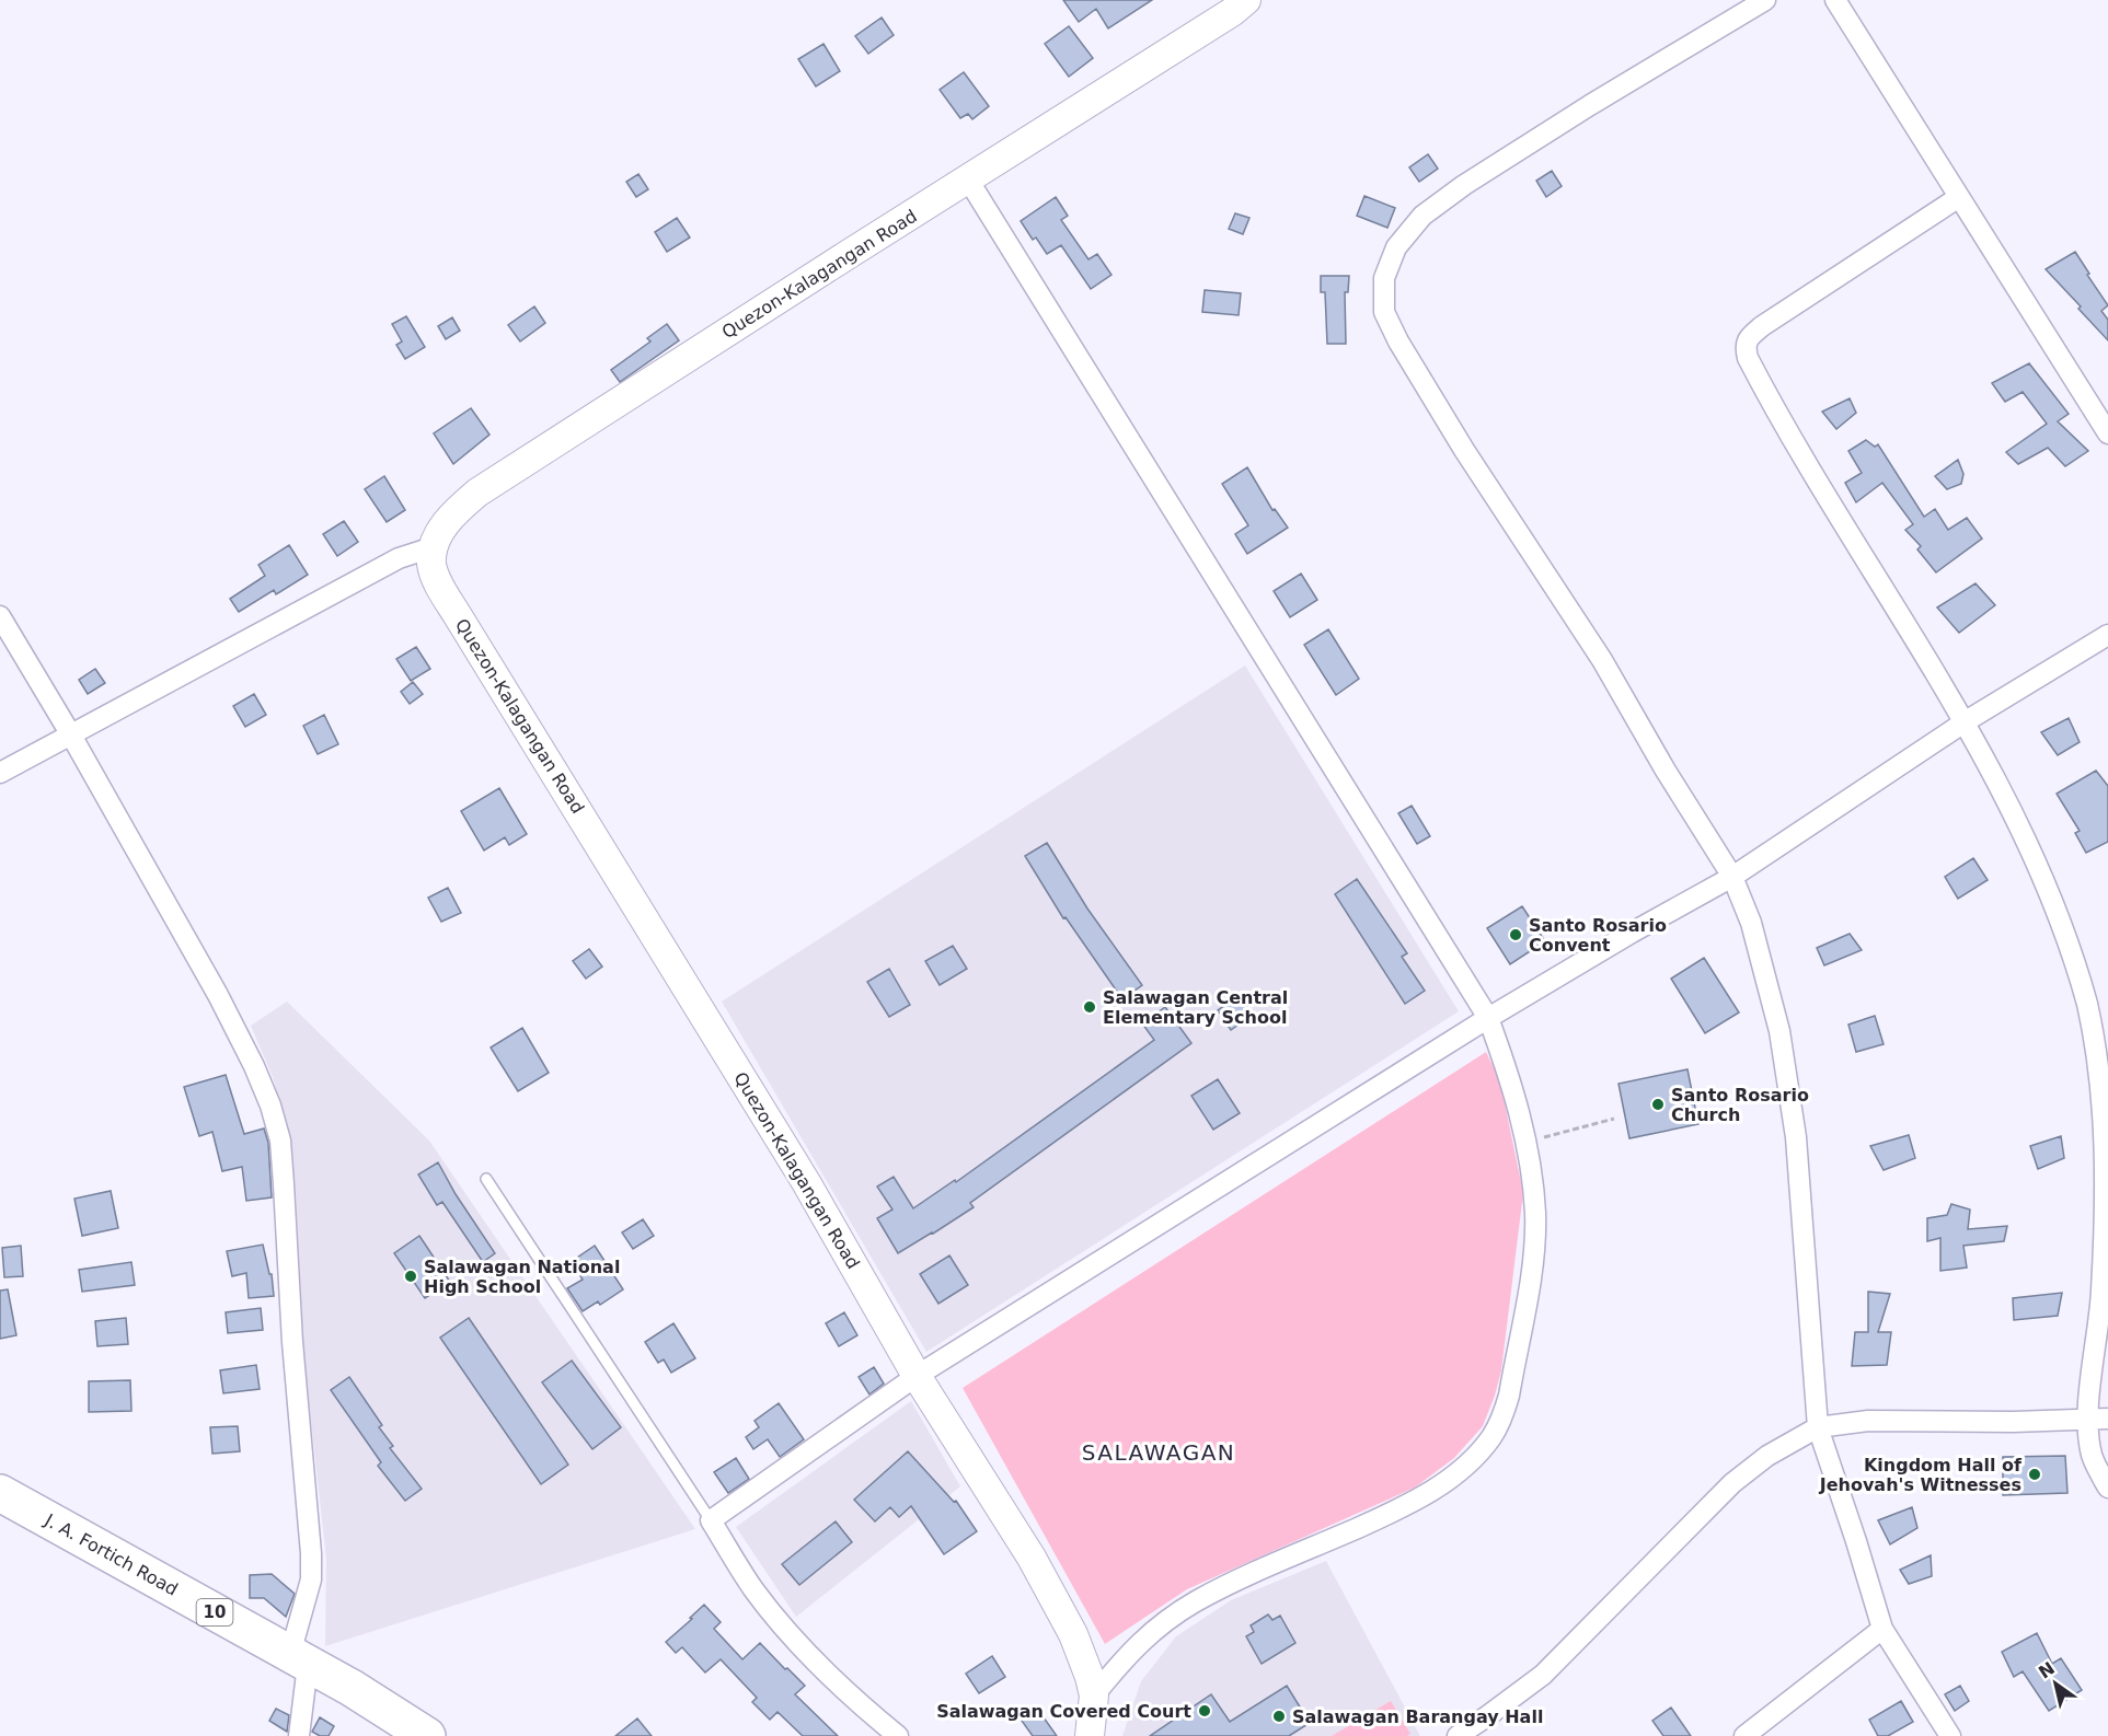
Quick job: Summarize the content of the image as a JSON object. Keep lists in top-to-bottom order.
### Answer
{
  "streets": {
    "highway": ["J. A. Fortich Road", "10"],
    "main road": ["Quezon-Kalagangan Road"]
  },
  "districts": ["SALAWAGAN"],
  "places": [
    "Santo Rosario Convent",
    "Salawagan Central Elementary School",
    "Santo Rosario Church",
    "Salawagan National High School",
    "Kingdom Hall of Jehovah's Witnesses",
    "Salawagan Covered Court",
    "Salawagan Barangay Hall"
  ],
  "north": "top left"
}
